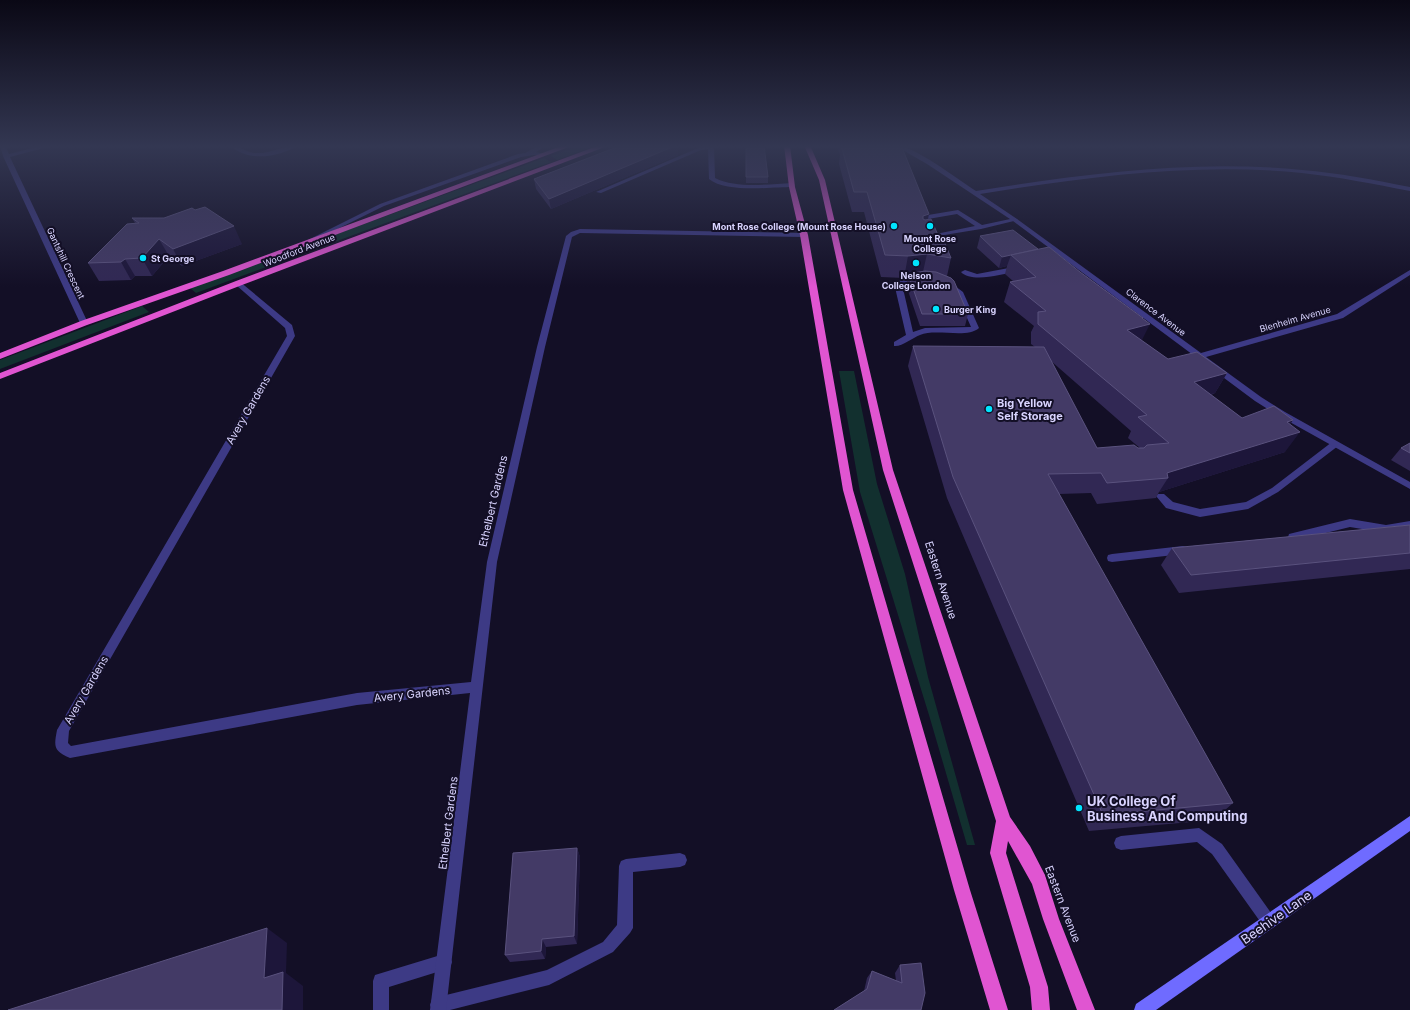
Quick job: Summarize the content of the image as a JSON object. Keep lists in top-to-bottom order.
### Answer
{
  "streets": {
    "highway": ["Woodford Avenue", "Eastern Avenue"],
    "main road": ["Beehive Lane"],
    "street": [
      "Gantshill Crescent",
      "Clarence Avenue",
      "Blenheim Avenue",
      "Avery Gardens",
      "Ethelbert Gardens"
    ]
  },
  "crossings": [
    ["Woodford Avenue", "Gantshill Crescent"],
    ["Woodford Avenue", "Avery Gardens"],
    ["Clarence Avenue", "Blenheim Avenue"],
    ["Avery Gardens", "Ethelbert Gardens"]
  ],
  "places": [
    "Mont Rose College (Mount Rose House)",
    "Mount Rose College",
    "St George",
    "Nelson College London",
    "Burger King",
    "Big Yellow Self Storage",
    "UK College Of Business And Computing"
  ]
}
